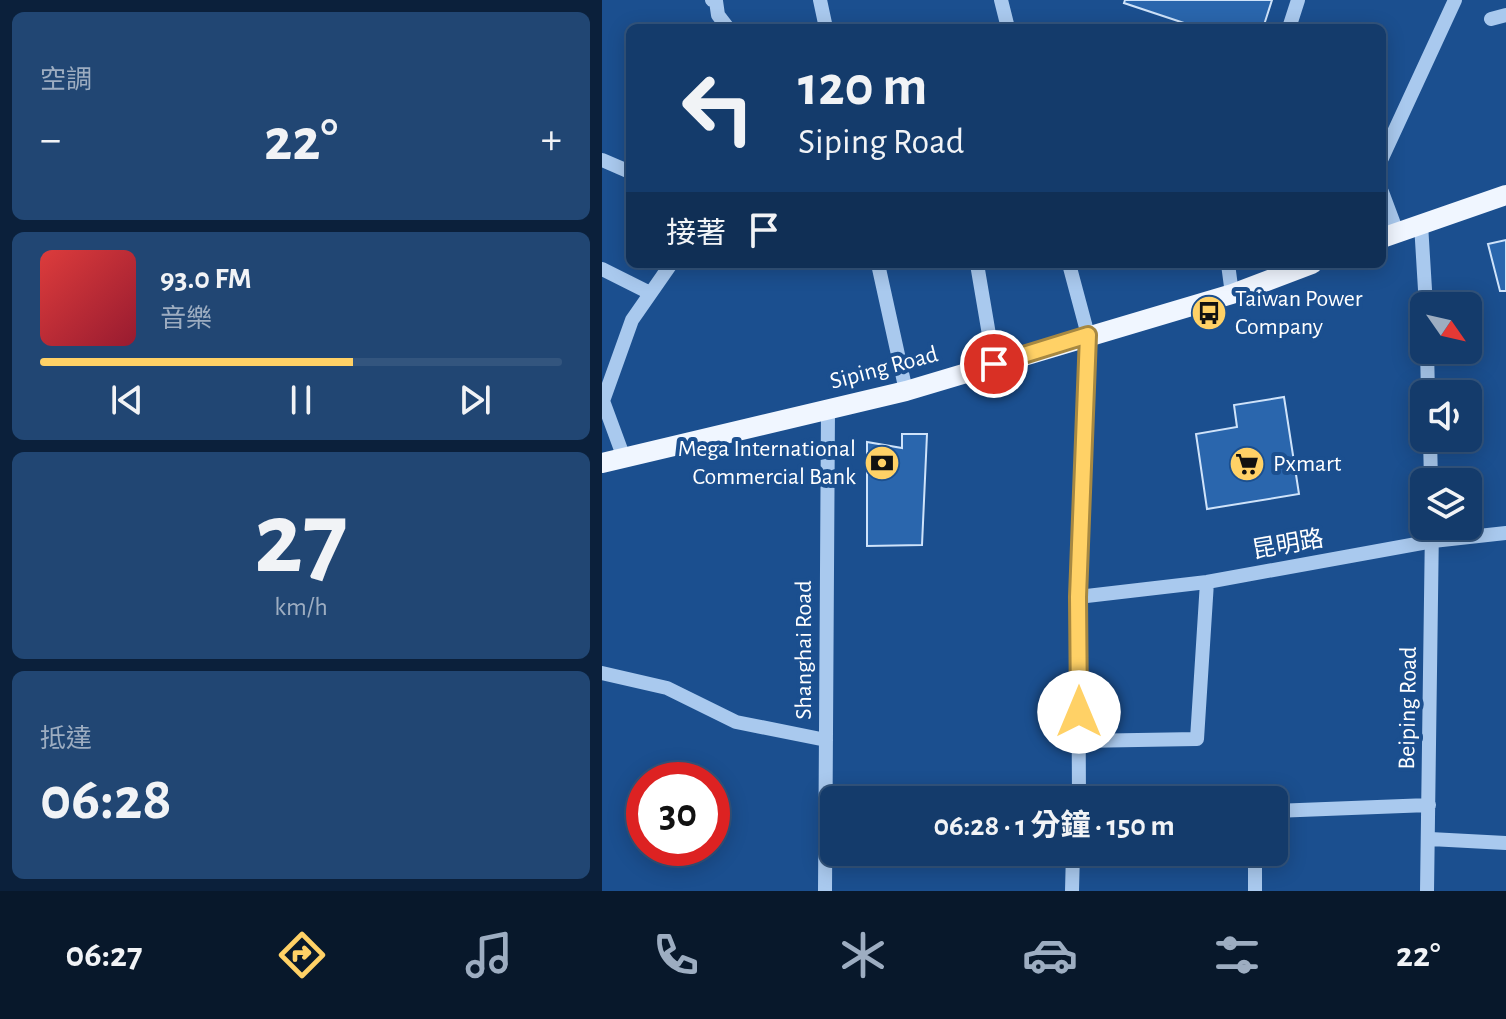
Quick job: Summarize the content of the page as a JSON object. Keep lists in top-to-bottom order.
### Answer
{
  "streets": {
    "main road": ["Siping Road"],
    "street": ["昆明路", "Shanghai Road", "Beiping Road"]
  },
  "crossings": [
    ["Siping Road", "Shanghai Road"]
  ],
  "places": {
    "bus stop": ["Taiwan Power Company"],
    "bank": ["Mega International Commercial Bank"],
    "supermarket": ["Pxmart"]
  },
  "north": "bottom right",
  "page": {
    "tile": [
      "空調",
      ["27", "km/h"],
      ["抵達", "06:28"]
    ],
    "turn": ["120 m", "Siping Road"],
    "heat": ["−", "22°", "+"],
    "then": "接著",
    "song": ["93.0 FM", "音樂"],
    "limit": "30",
    "trip": "06:28 · 1 分鐘 · 150 m",
    "tabs": ["06:27", "22°"]
  }
}
